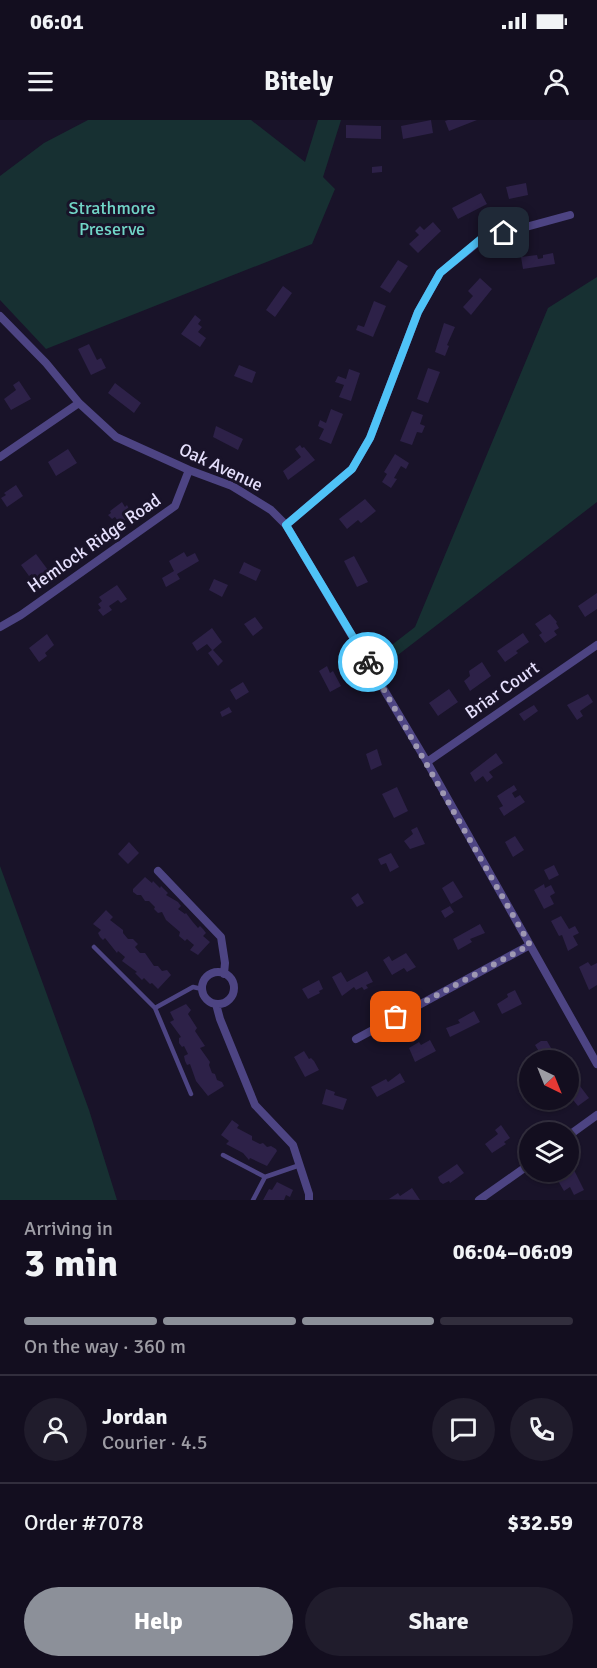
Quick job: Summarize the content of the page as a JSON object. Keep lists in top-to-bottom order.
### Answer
{
  "streets": {
    "street": ["Oak Avenue", "Hemlock Ridge Road", "Briar Court"]
  },
  "crossings": [
    ["Oak Avenue", "Hemlock Ridge Road"],
    ["Oak Avenue", "Briar Court"]
  ],
  "parks": ["Strathmore Preserve"],
  "north": "bottom right",
  "page": {
    "status": "06:01",
    "header": "Bitely",
    "heading": ["3 min", "Arriving in", "06:04–06:09"],
    "panel": [
      "Jordan",
      "Courier · 4.5",
      "Order #7078",
      "$32.59"
    ],
    "bar": "On the way · 360 m",
    "buttons": ["Help", "Share"]
  }
}
